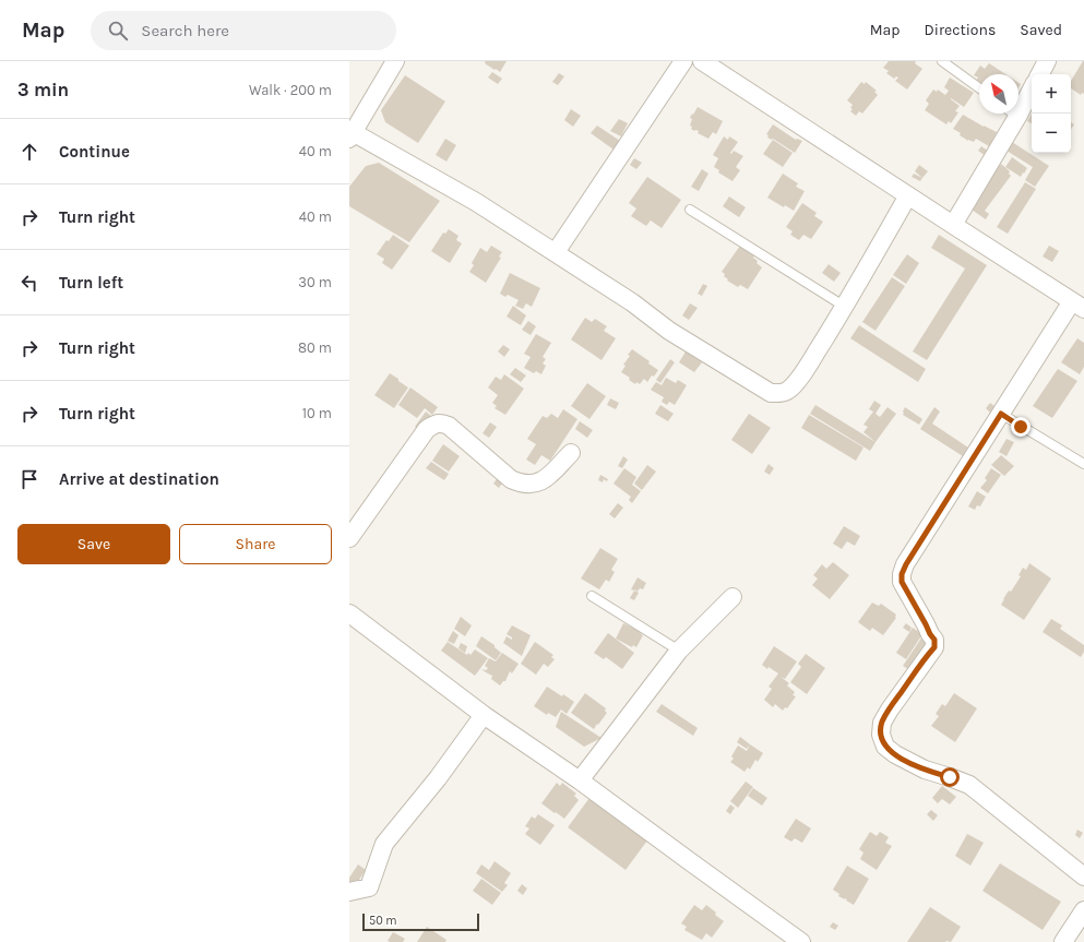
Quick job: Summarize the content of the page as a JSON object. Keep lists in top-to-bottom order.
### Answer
{
  "scale_bar": "50 m",
  "north": "top left",
  "page": {
    "header": "Map",
    "search": "Search here",
    "nav": ["Map", "Directions", "Saved"],
    "heading": ["3 min", "Walk · 200 m"],
    "map_buttons": ["+", "−"],
    "list": [
      ["Continue", "40 m"],
      ["Turn right", "40 m"],
      ["Turn left", "30 m"],
      ["Turn right", "80 m"],
      ["Turn right", "10 m"],
      "Arrive at destination"
    ],
    "buttons": ["Save", "Share"],
    "scale": "50 m"
  }
}
